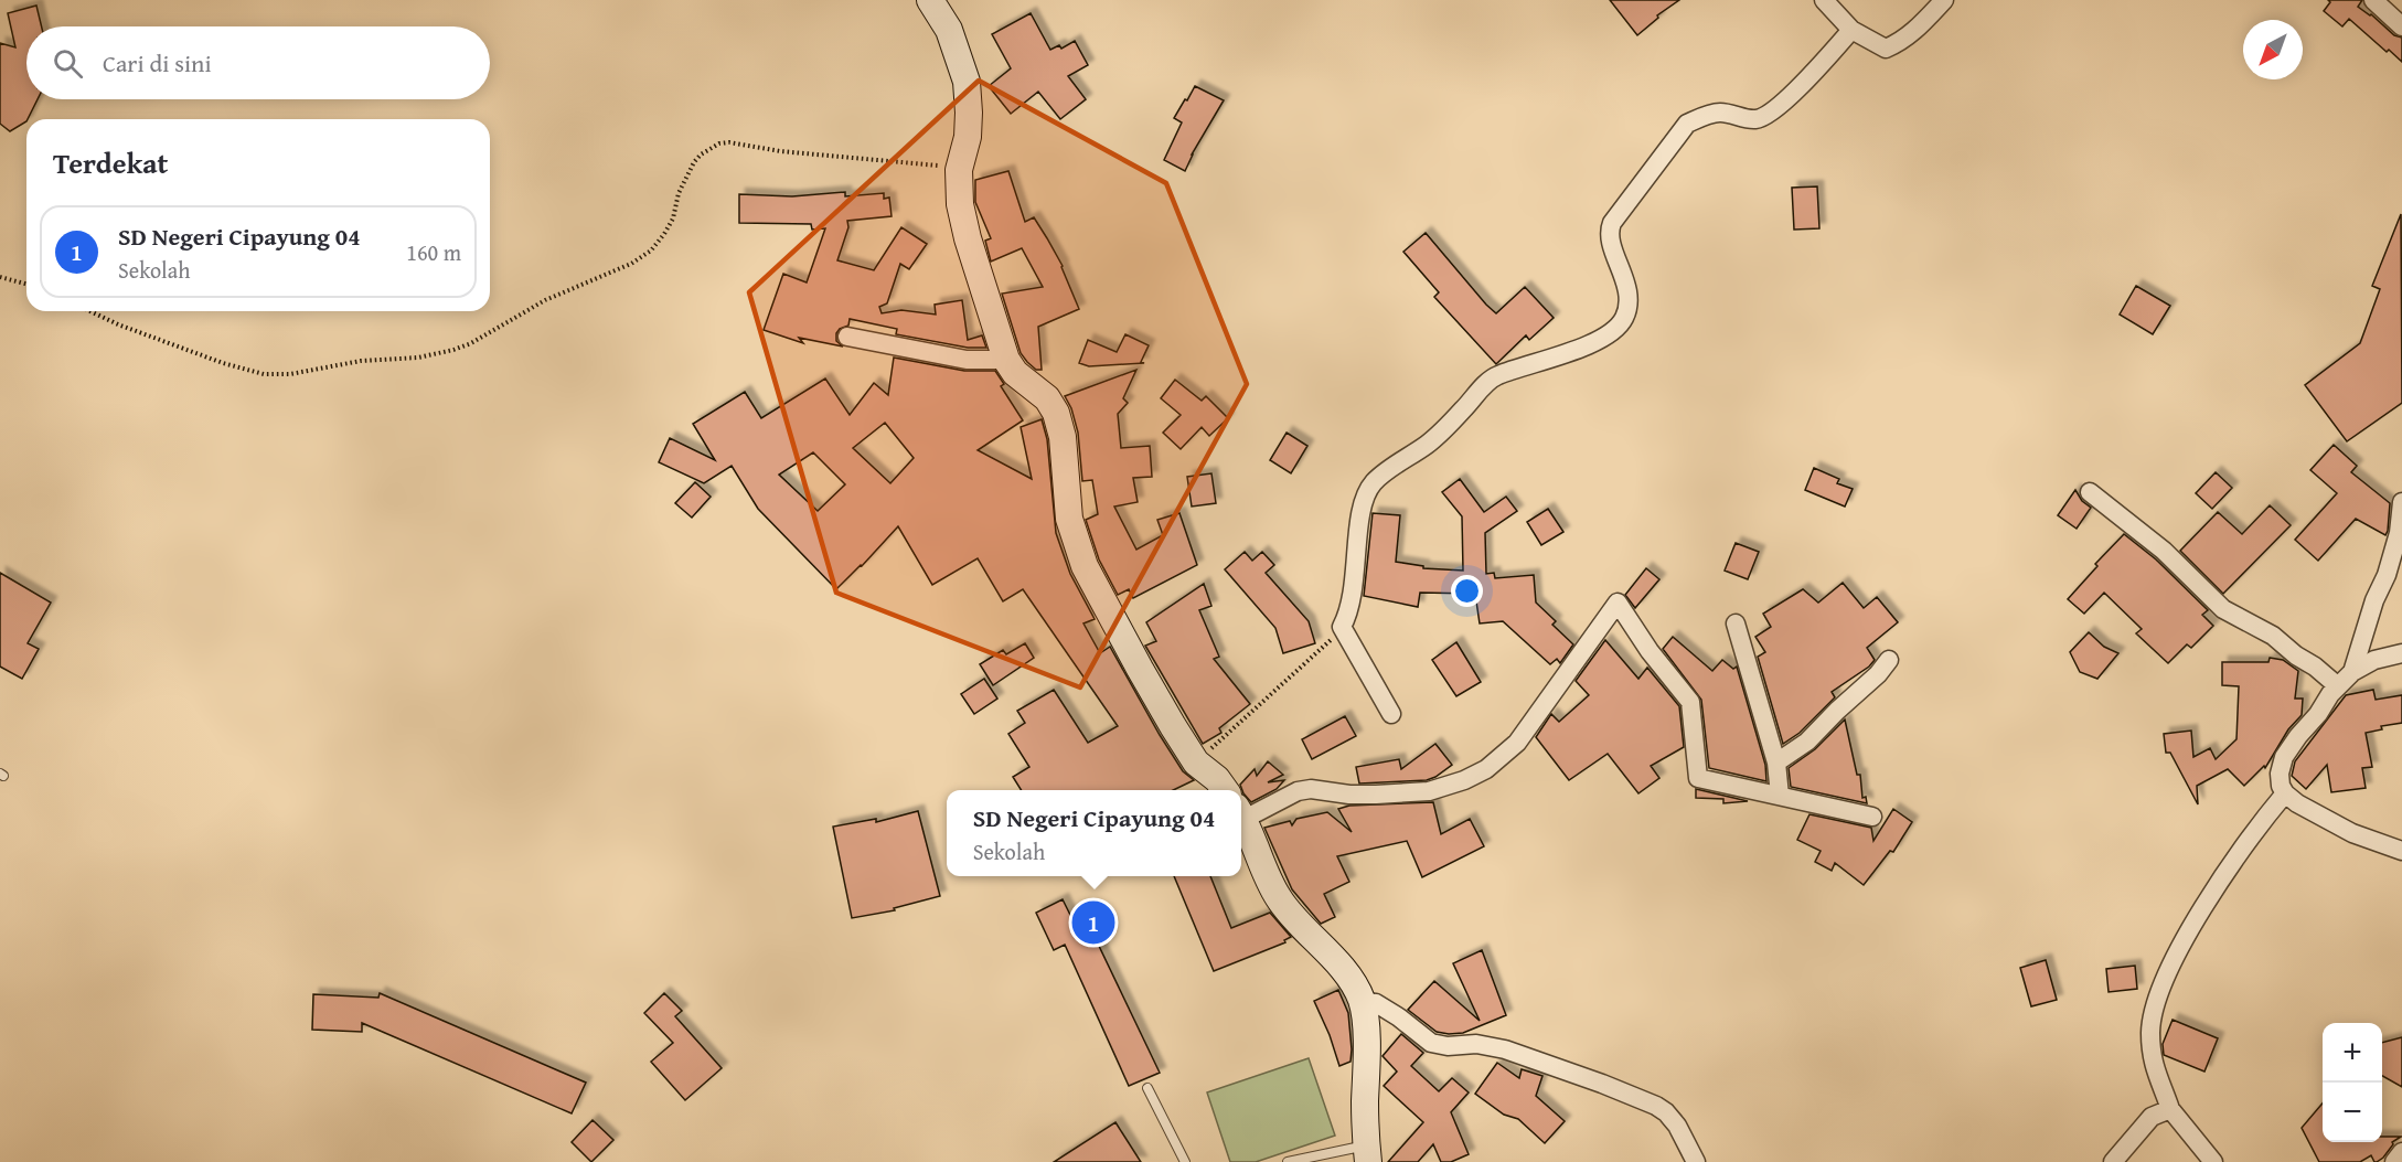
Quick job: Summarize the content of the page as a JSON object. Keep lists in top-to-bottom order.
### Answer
{
  "north": "bottom left",
  "page": {
    "search": "Cari di sini",
    "heading": "Terdekat",
    "list": [
      {
        "mark": "1",
        "name": "SD Negeri Cipayung 04",
        "note": "Sekolah",
        "value": "160 m"
      }
    ],
    "popup": ["SD Negeri Cipayung 04", "Sekolah"],
    "pins": "1",
    "map_buttons": ["+", "−"]
  }
}
